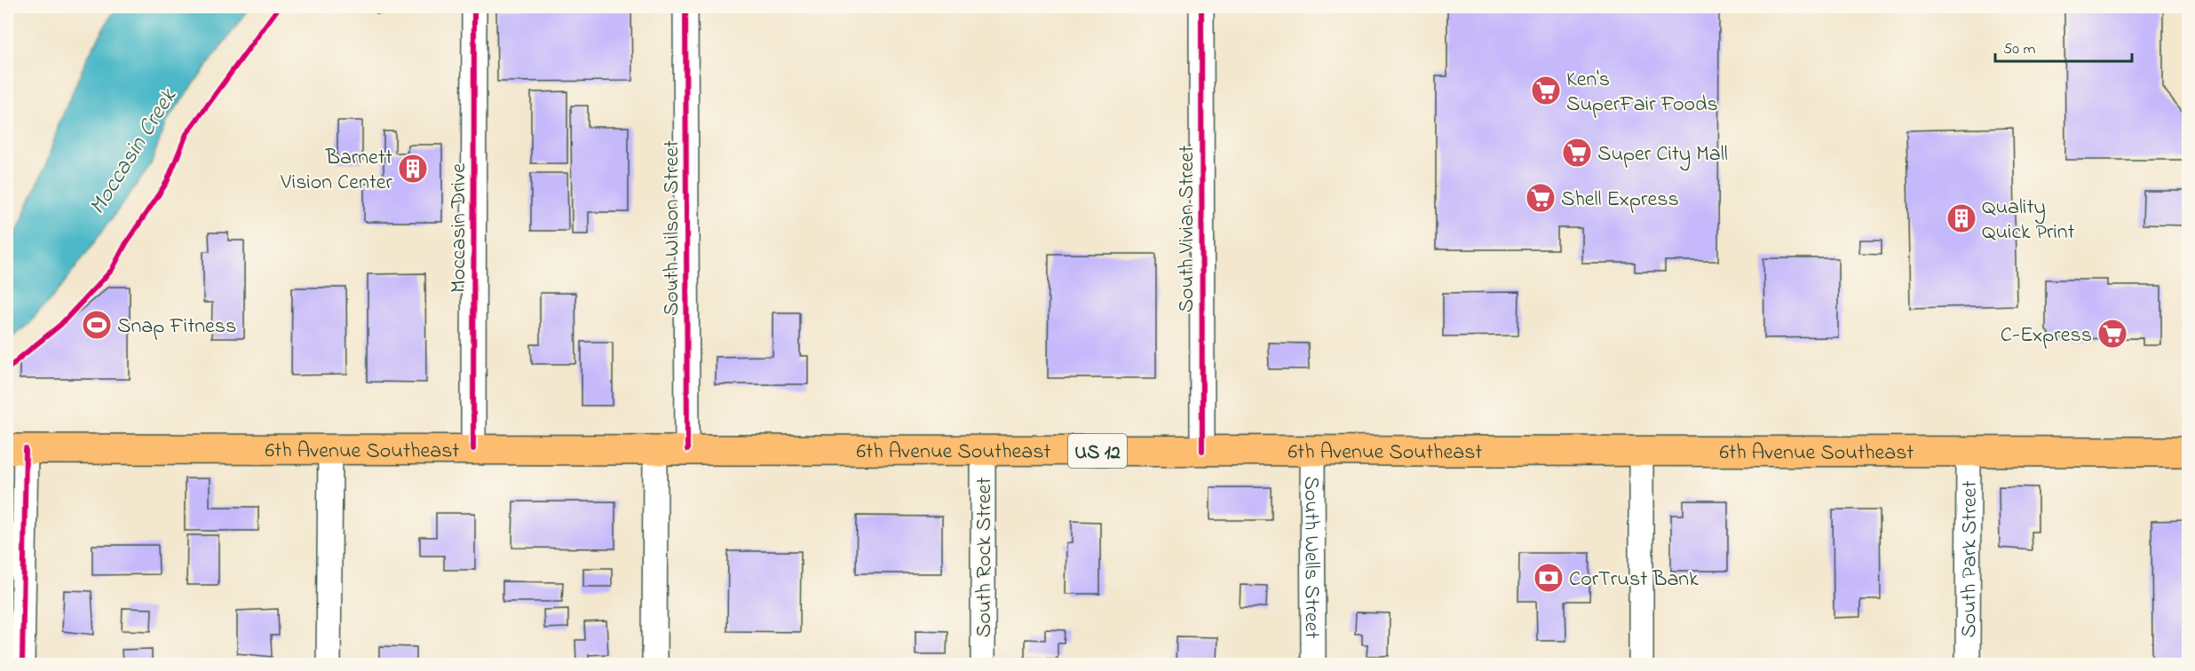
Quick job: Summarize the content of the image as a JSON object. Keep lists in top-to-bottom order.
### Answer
{
  "streets": {
    "highway": ["6th Avenue Southeast", "US 12"],
    "street": [
      "Moccasin Drive",
      "South Wilson Street",
      "South Vivian Street",
      "South Rock Street",
      "South Wells Street",
      "South Park Street"
    ]
  },
  "crossings": [
    ["Moccasin Drive", "6th Avenue Southeast"],
    ["South Wilson Street", "6th Avenue Southeast"],
    ["South Vivian Street", "6th Avenue Southeast"],
    ["6th Avenue Southeast", "South Rock Street"],
    ["6th Avenue Southeast", "South Wells Street"],
    ["6th Avenue Southeast", "South Park Street"]
  ],
  "water": ["Moccasin Creek"],
  "places": {
    "supermarket": [
      "Ken's SuperFair Foods",
      "Super City Mall",
      "Shell Express",
      "C-Express"
    ],
    "building": ["Barnett Vision Center", "Quality Quick Print"],
    "sports": ["Snap Fitness"],
    "bank": ["CorTrust Bank"]
  },
  "scale_bar": "50 m"
}
